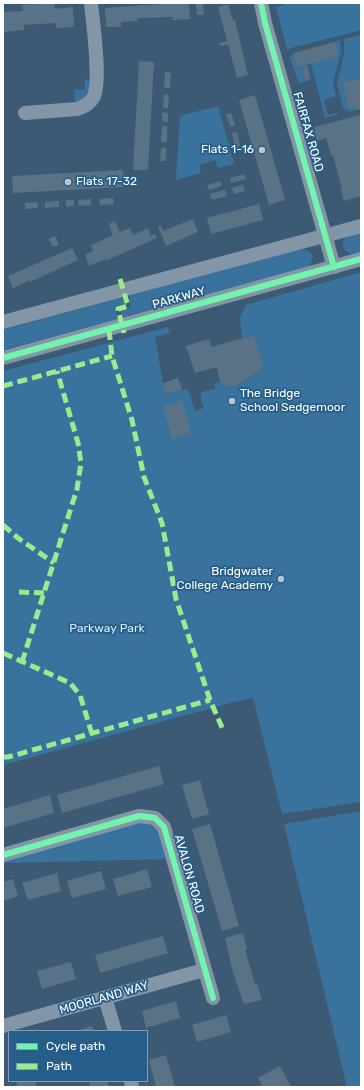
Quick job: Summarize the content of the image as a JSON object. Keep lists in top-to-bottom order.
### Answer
{
  "streets": {
    "street": [
      "FAIRFAX ROAD",
      "PARKWAY",
      "AVALON ROAD",
      "MOORLAND WAY"
    ]
  },
  "crossings": [
    ["FAIRFAX ROAD", "PARKWAY"],
    ["AVALON ROAD", "MOORLAND WAY"]
  ],
  "parks": ["Parkway Park"],
  "places": [
    "Flats 1-16",
    "Flats 17-32",
    "The Bridge School Sedgemoor",
    "Bridgwater College Academy"
  ],
  "legend": ["Cycle path", "Path"]
}
